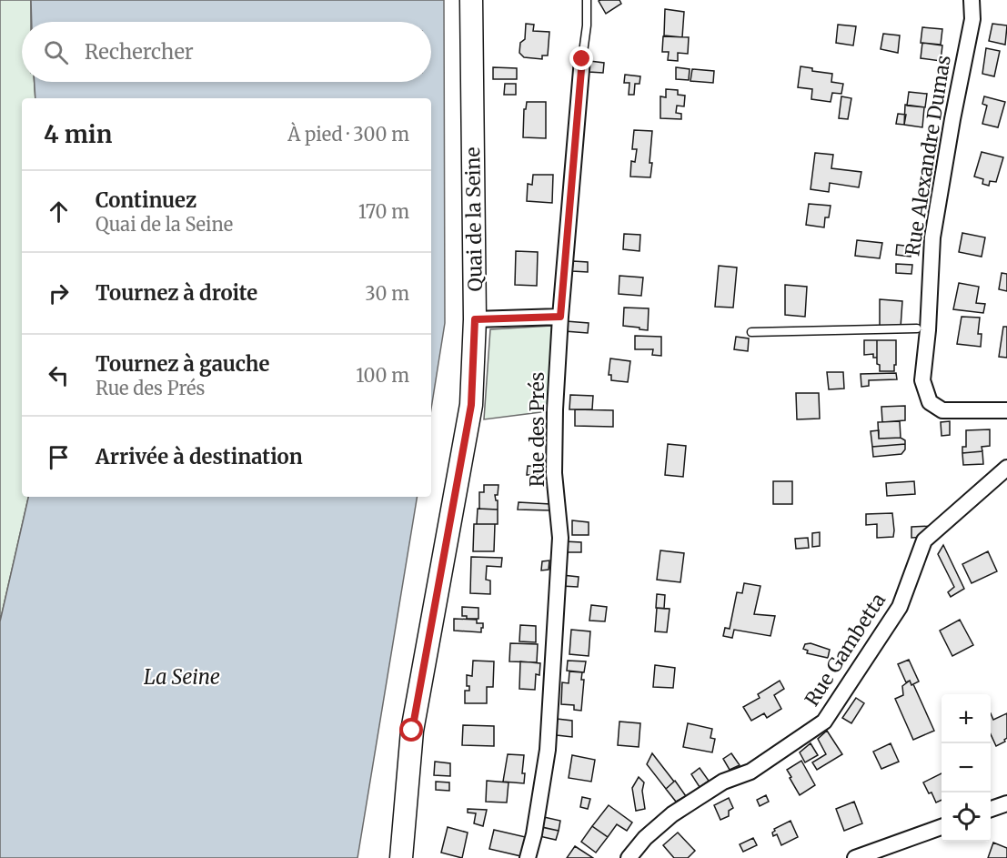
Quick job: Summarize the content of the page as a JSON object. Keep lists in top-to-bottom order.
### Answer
{
  "streets": {
    "street": [
      "Rue Alexandre Dumas",
      "Quai de la Seine",
      "Rue des Prés",
      "Rue Gambetta"
    ]
  },
  "water": ["La Seine"],
  "page": {
    "search": "Rechercher",
    "heading": ["4 min", "À pied · 300 m"],
    "list": [
      ["Continuez", "Quai de la Seine", "170 m"],
      ["Tournez à droite", "30 m"],
      ["Tournez à gauche", "Rue des Prés", "100 m"],
      "Arrivée à destination"
    ],
    "map_buttons": ["+", "−"]
  }
}
